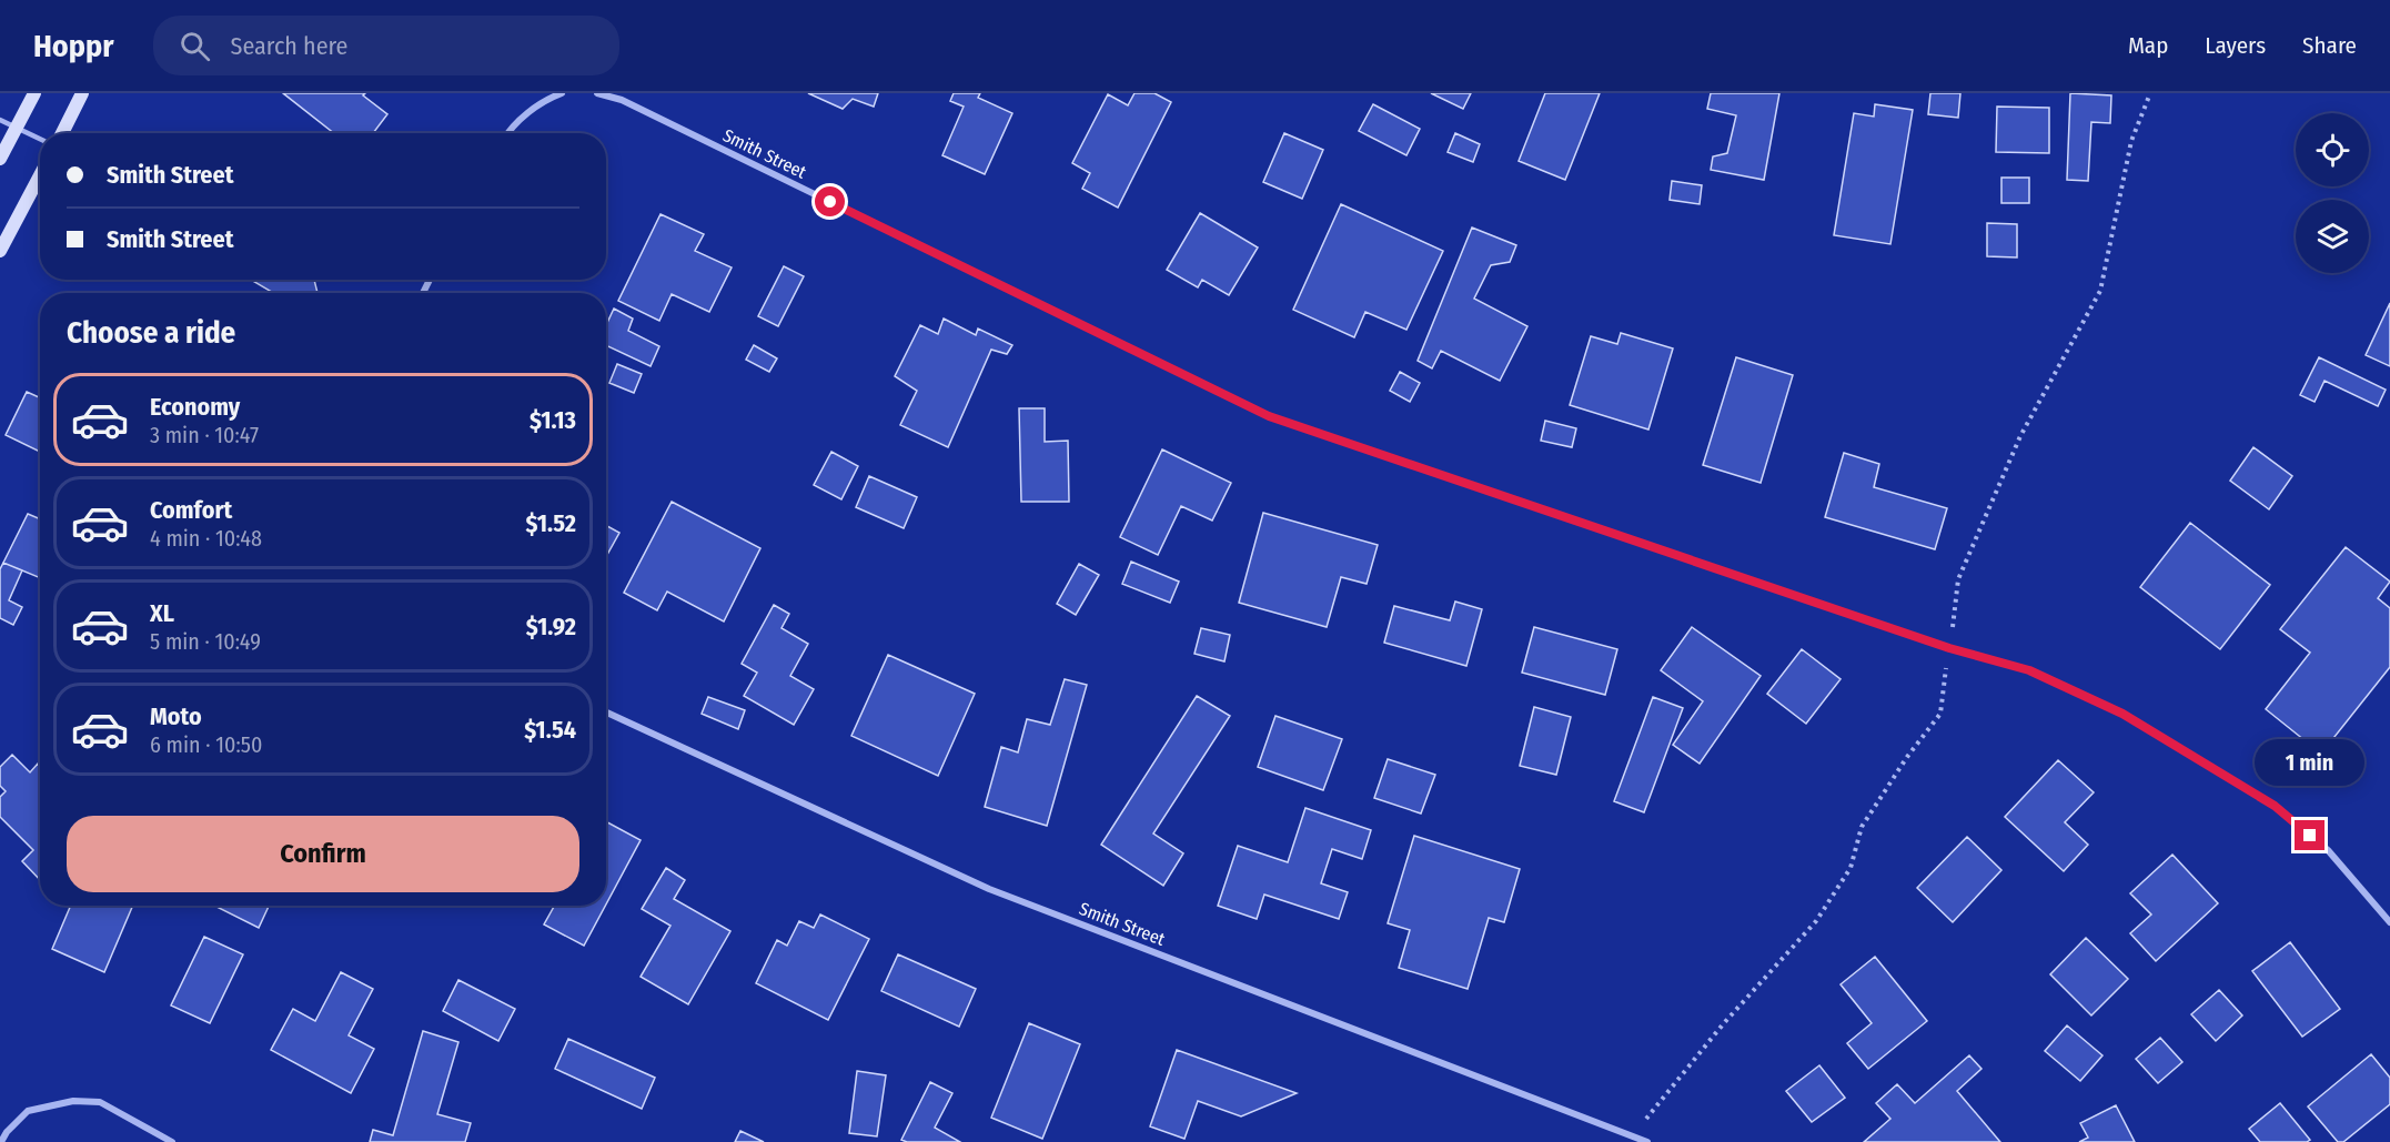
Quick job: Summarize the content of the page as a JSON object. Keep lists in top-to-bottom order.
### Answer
{
  "streets": {
    "street": ["Smith Street"]
  },
  "page": {
    "header": "Hoppr",
    "search": "Search here",
    "nav": ["Map", "Layers", "Share"],
    "banner": ["Smith Street", "Smith Street"],
    "heading": "Choose a ride",
    "list": [
      {
        "name": "Economy",
        "note": "3 min · 10:47",
        "value": "$1.13"
      },
      {
        "name": "Comfort",
        "note": "4 min · 10:48",
        "value": "$1.52"
      },
      {
        "name": "XL",
        "note": "5 min · 10:49",
        "value": "$1.92"
      },
      {
        "name": "Moto",
        "note": "6 min · 10:50",
        "value": "$1.54"
      }
    ],
    "bubble": "1 min",
    "buttons": "Confirm"
  }
}
